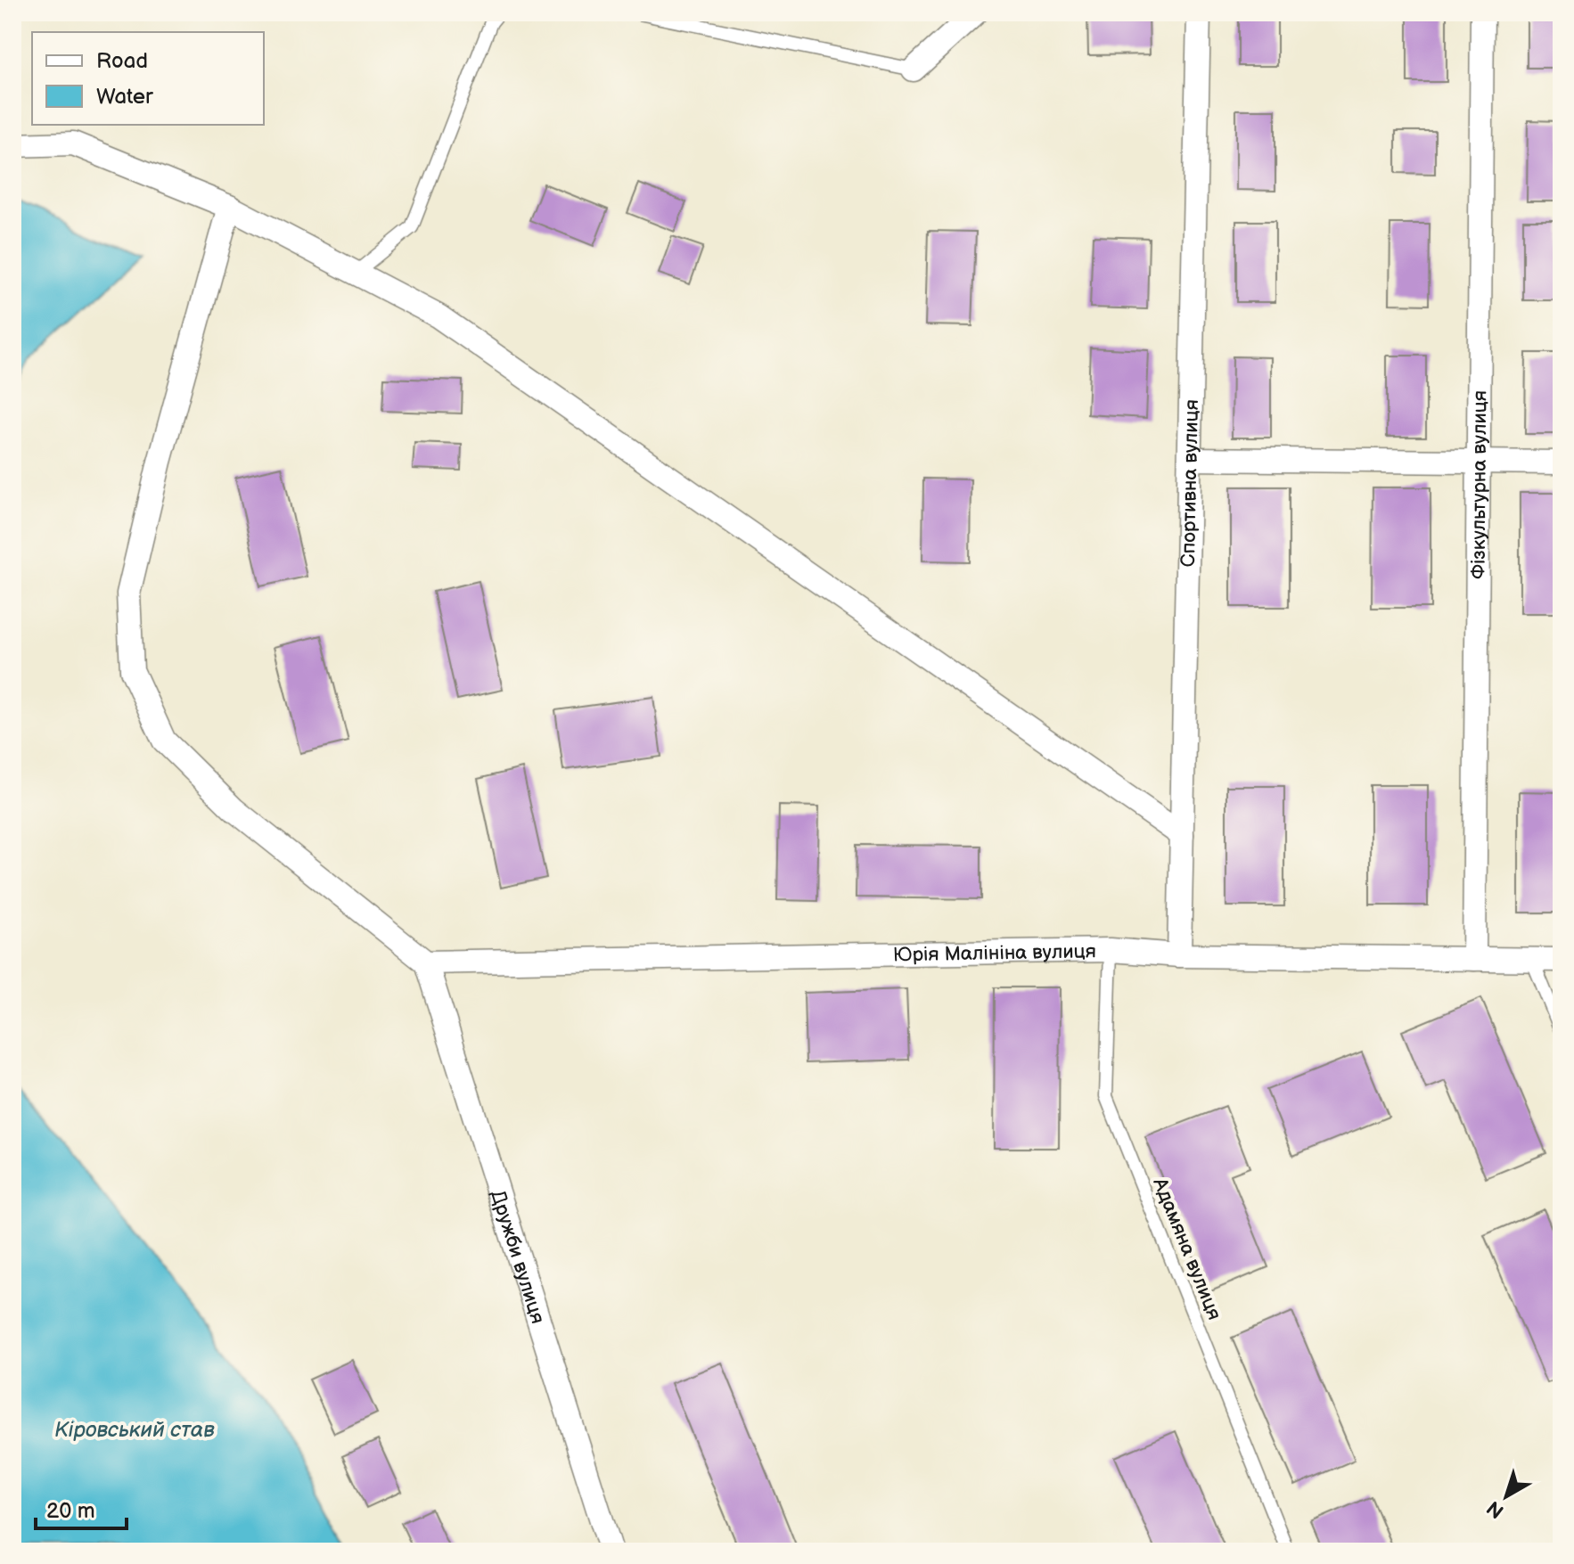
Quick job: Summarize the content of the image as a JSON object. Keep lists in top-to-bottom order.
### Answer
{
  "streets": {
    "street": [
      "Спортивна вулиця",
      "Фiзкультурна вулиця",
      "Юрія Малініна вулиця",
      "Дружби вулиця"
    ],
    "lane": ["Адамяна вулиця"]
  },
  "crossings": [
    ["Спортивна вулиця", "Юрія Малініна вулиця"],
    ["Фiзкультурна вулиця", "Юрія Малініна вулиця"],
    ["Юрія Малініна вулиця", "Адамяна вулиця"],
    ["Юрія Малініна вулиця", "Дружби вулиця"]
  ],
  "water": ["Кіровський став"],
  "legend": ["Road", "Water"],
  "scale_bar": "20 m",
  "north": "bottom left"
}
